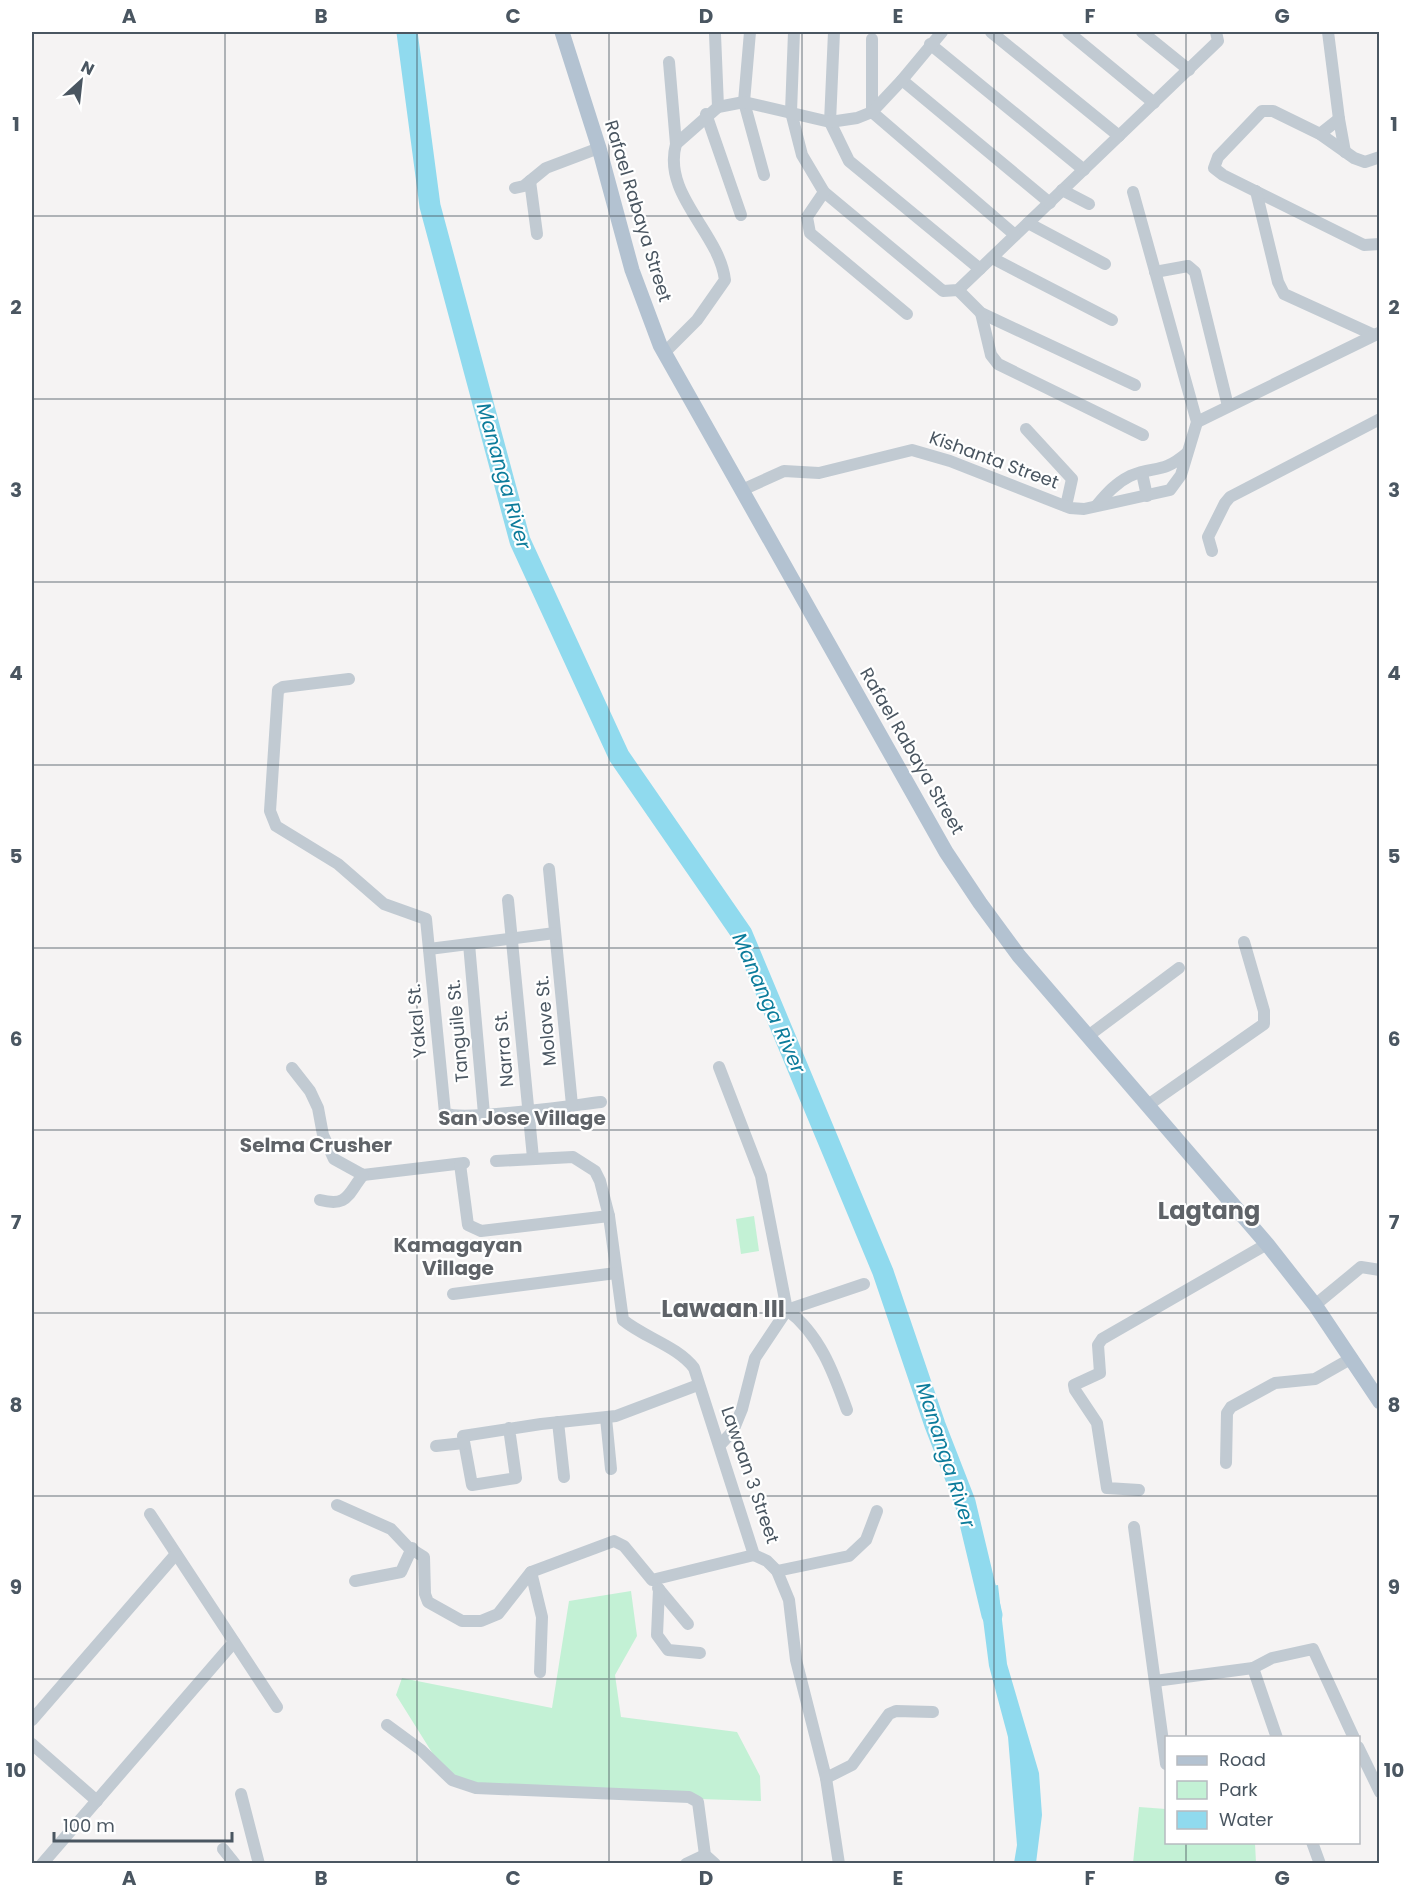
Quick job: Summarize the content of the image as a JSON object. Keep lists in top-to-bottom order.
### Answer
{
  "streets": {
    "main road": ["Rafael Rabaya Street"],
    "street": [
      "Kishanta Street",
      "Yakal St.",
      "Molave St.",
      "Tanguile St.",
      "Narra St.",
      "Lawaan 3 Street"
    ]
  },
  "crossings": [
    ["Rafael Rabaya Street", "Kishanta Street"],
    ["Yakal St.", "Tanguile St."],
    ["Narra St.", "Lawaan 3 Street"]
  ],
  "districts": [
    "San Jose Village",
    "Selma Crusher",
    "Lagtang",
    "Kamagayan Village",
    "Lawaan III"
  ],
  "water": ["Mananga River"],
  "legend": ["Road", "Park", "Water"],
  "scale_bar": "100 m",
  "north": "top right",
  "grid": {
    "columns": [
      "A",
      "B",
      "C",
      "D",
      "E",
      "F",
      "G"
    ],
    "rows": [
      "1",
      "2",
      "3",
      "4",
      "5",
      "6",
      "7",
      "8",
      "9",
      "10"
    ]
  }
}
